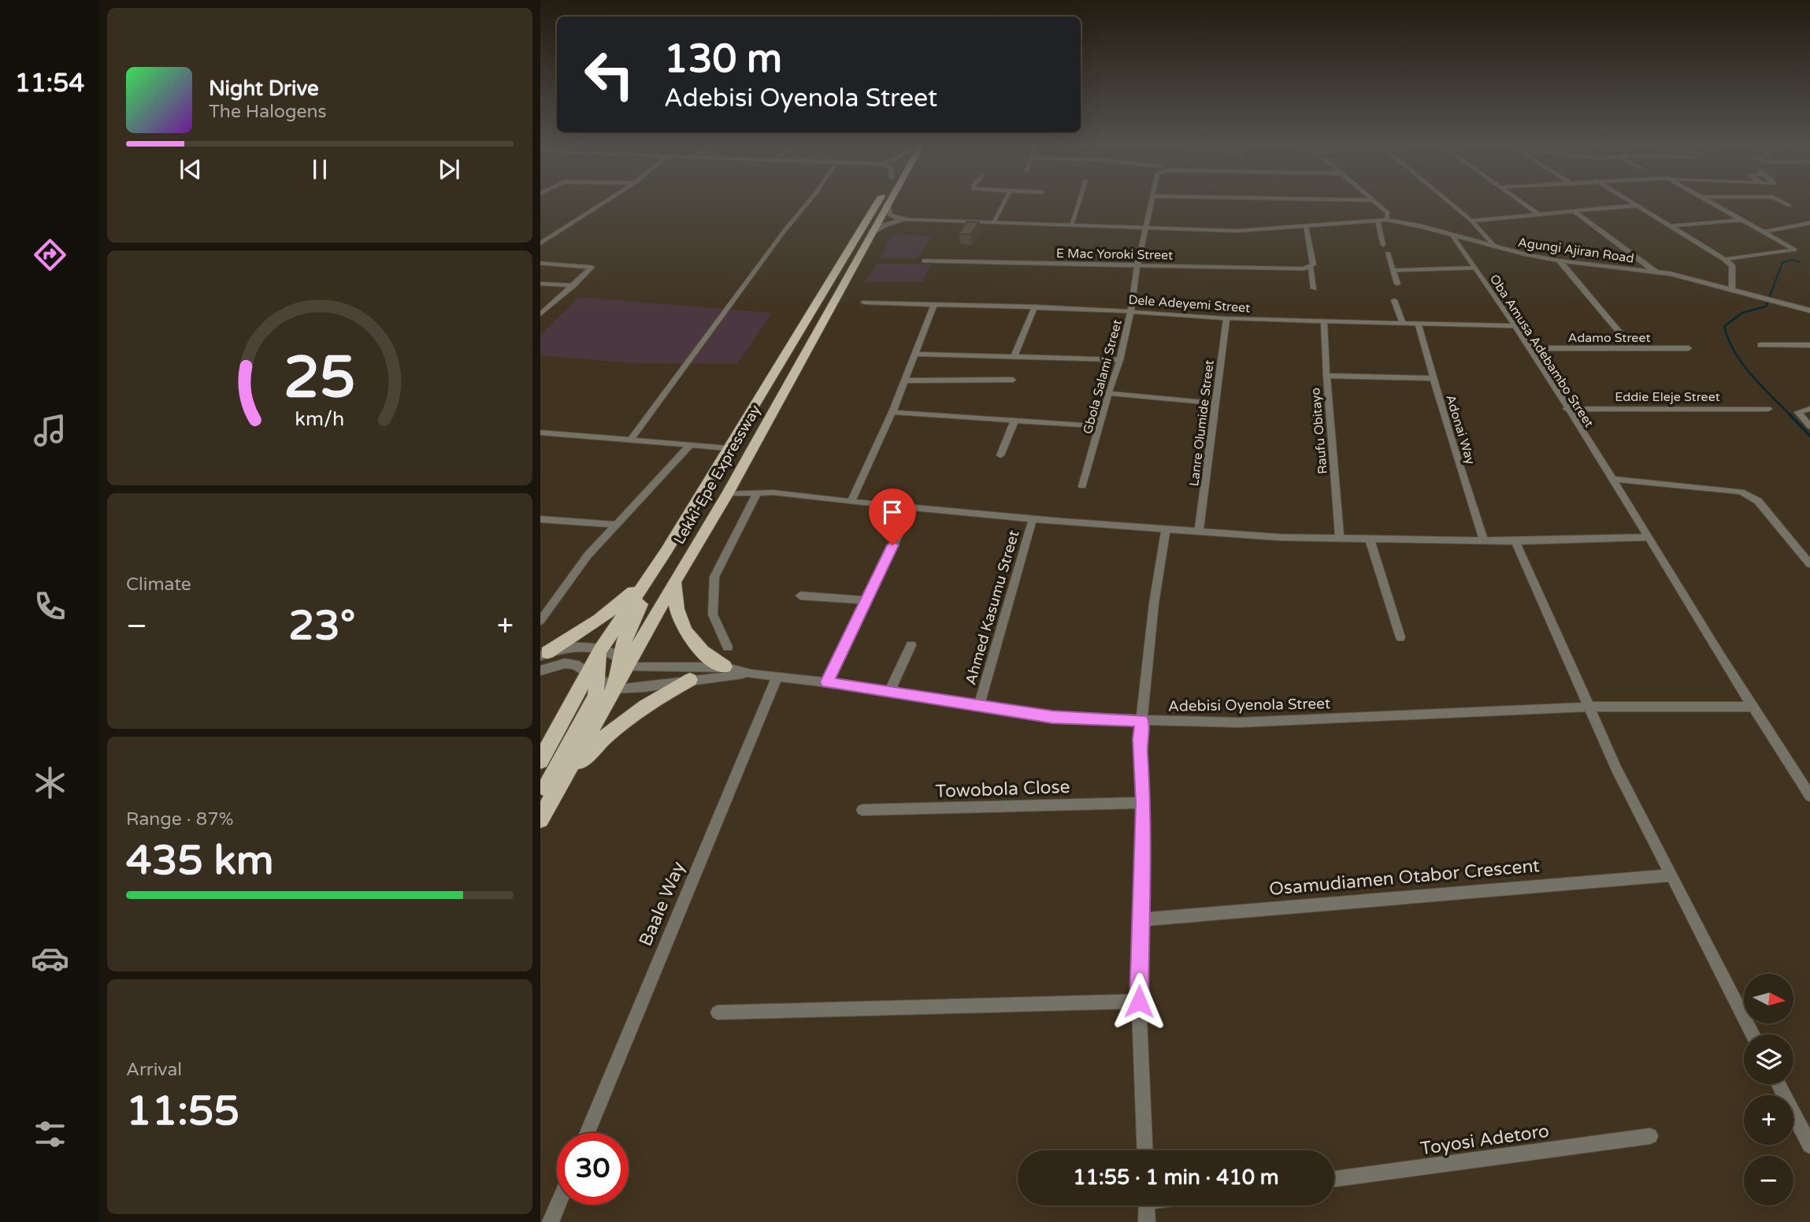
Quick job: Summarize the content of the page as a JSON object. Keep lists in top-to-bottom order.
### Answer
{
  "streets": {
    "highway": ["Lekki-Epe Expressway"],
    "street": [
      "Agungi Ajiran Road",
      "E Mac Yoroki Street",
      "Dele Adeyemi Street",
      "Adamo Street",
      "Oba Amusa Adebambo Street",
      "Gbola Salami Street",
      "Eddie Eleje Street",
      "Lanre Olumide Street",
      "Adonai Way",
      "Raufu Obitayo",
      "Ahmed Kasumu Street",
      "Adebisi Oyenola Street",
      "Towobola Close",
      "Osamudiamen Otabor Crescent",
      "Baale Way",
      "Toyosi Adetoro"
    ]
  },
  "crossings": [
    ["Agungi Ajiran Road", "Oba Amusa Adebambo Street"],
    ["Agungi Ajiran Road", "Gbola Salami Street"],
    ["E Mac Yoroki Street", "Gbola Salami Street"],
    ["Dele Adeyemi Street", "Oba Amusa Adebambo Street"],
    ["Dele Adeyemi Street", "Gbola Salami Street"],
    ["Dele Adeyemi Street", "Lanre Olumide Street"],
    ["Dele Adeyemi Street", "Adonai Way"],
    ["Dele Adeyemi Street", "Raufu Obitayo"],
    ["Adamo Street", "Oba Amusa Adebambo Street"],
    ["Oba Amusa Adebambo Street", "Eddie Eleje Street"],
    ["Oba Amusa Adebambo Street", "Adebisi Oyenola Street"],
    ["Ahmed Kasumu Street", "Adebisi Oyenola Street"],
    ["Adebisi Oyenola Street", "Baale Way"]
  ],
  "north": "right",
  "page": {
    "tabs": "11:54",
    "turn": ["130 m", "Adebisi Oyenola Street"],
    "song": ["Night Drive", "The Halogens"],
    "tile": [
      "Climate",
      ["Range · 87%", "435 km"],
      ["Arrival", "11:55"]
    ],
    "heat": ["−", "23°", "+"],
    "map_buttons": ["+", "−"],
    "limit": "30",
    "trip": "11:55 · 1 min · 410 m",
    "gauge": ["25", "km/h"]
  }
}
